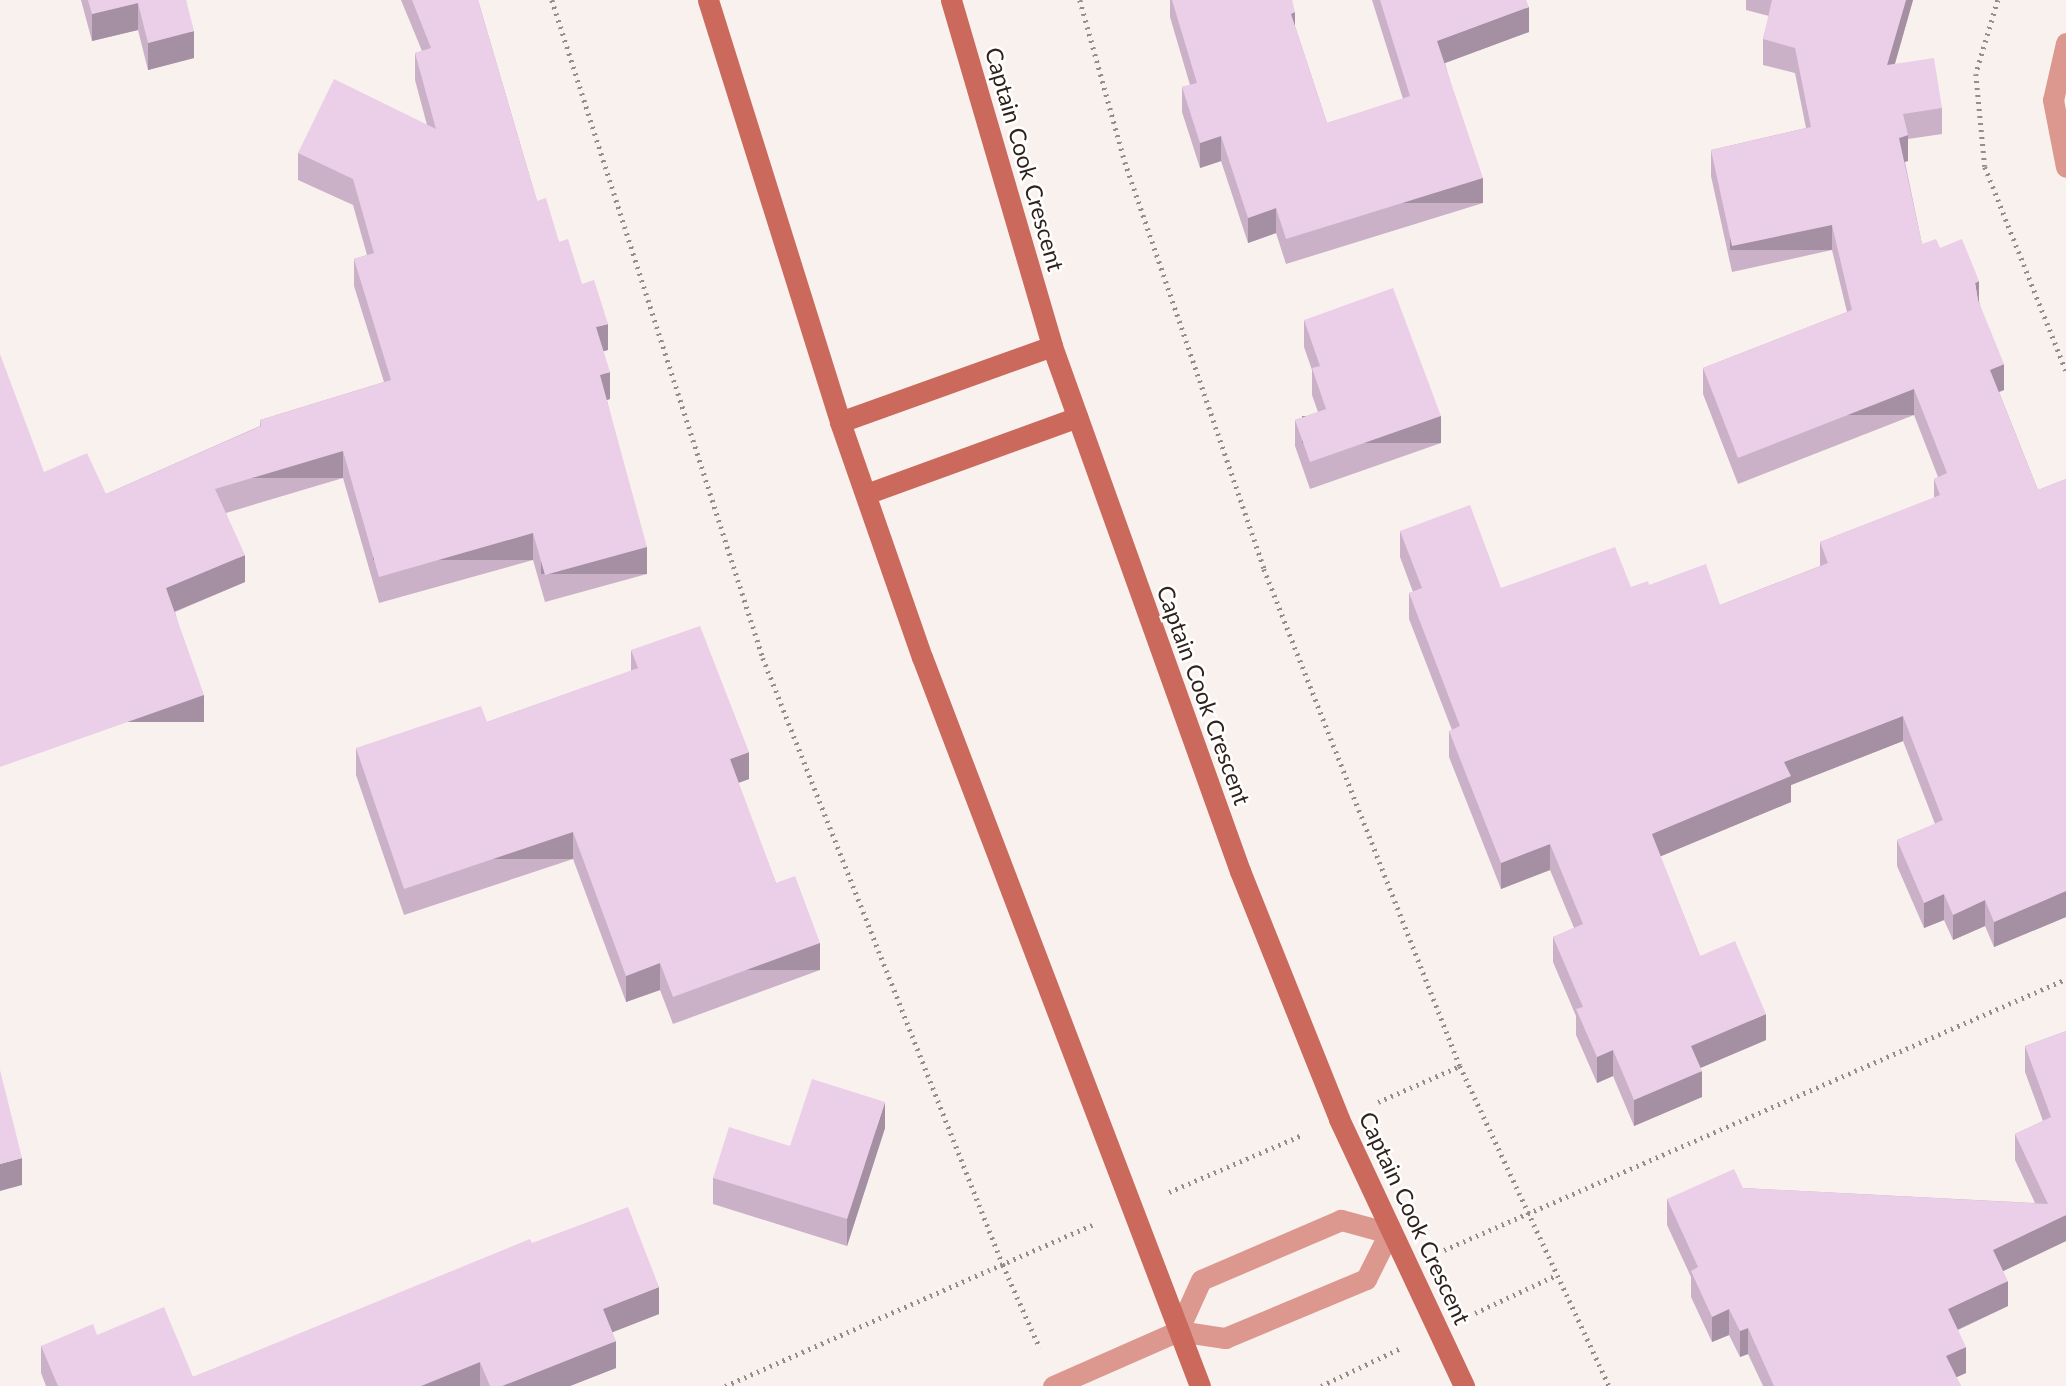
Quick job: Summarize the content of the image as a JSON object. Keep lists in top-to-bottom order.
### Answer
{
  "streets": {
    "main road": ["Captain Cook Crescent"]
  }
}
